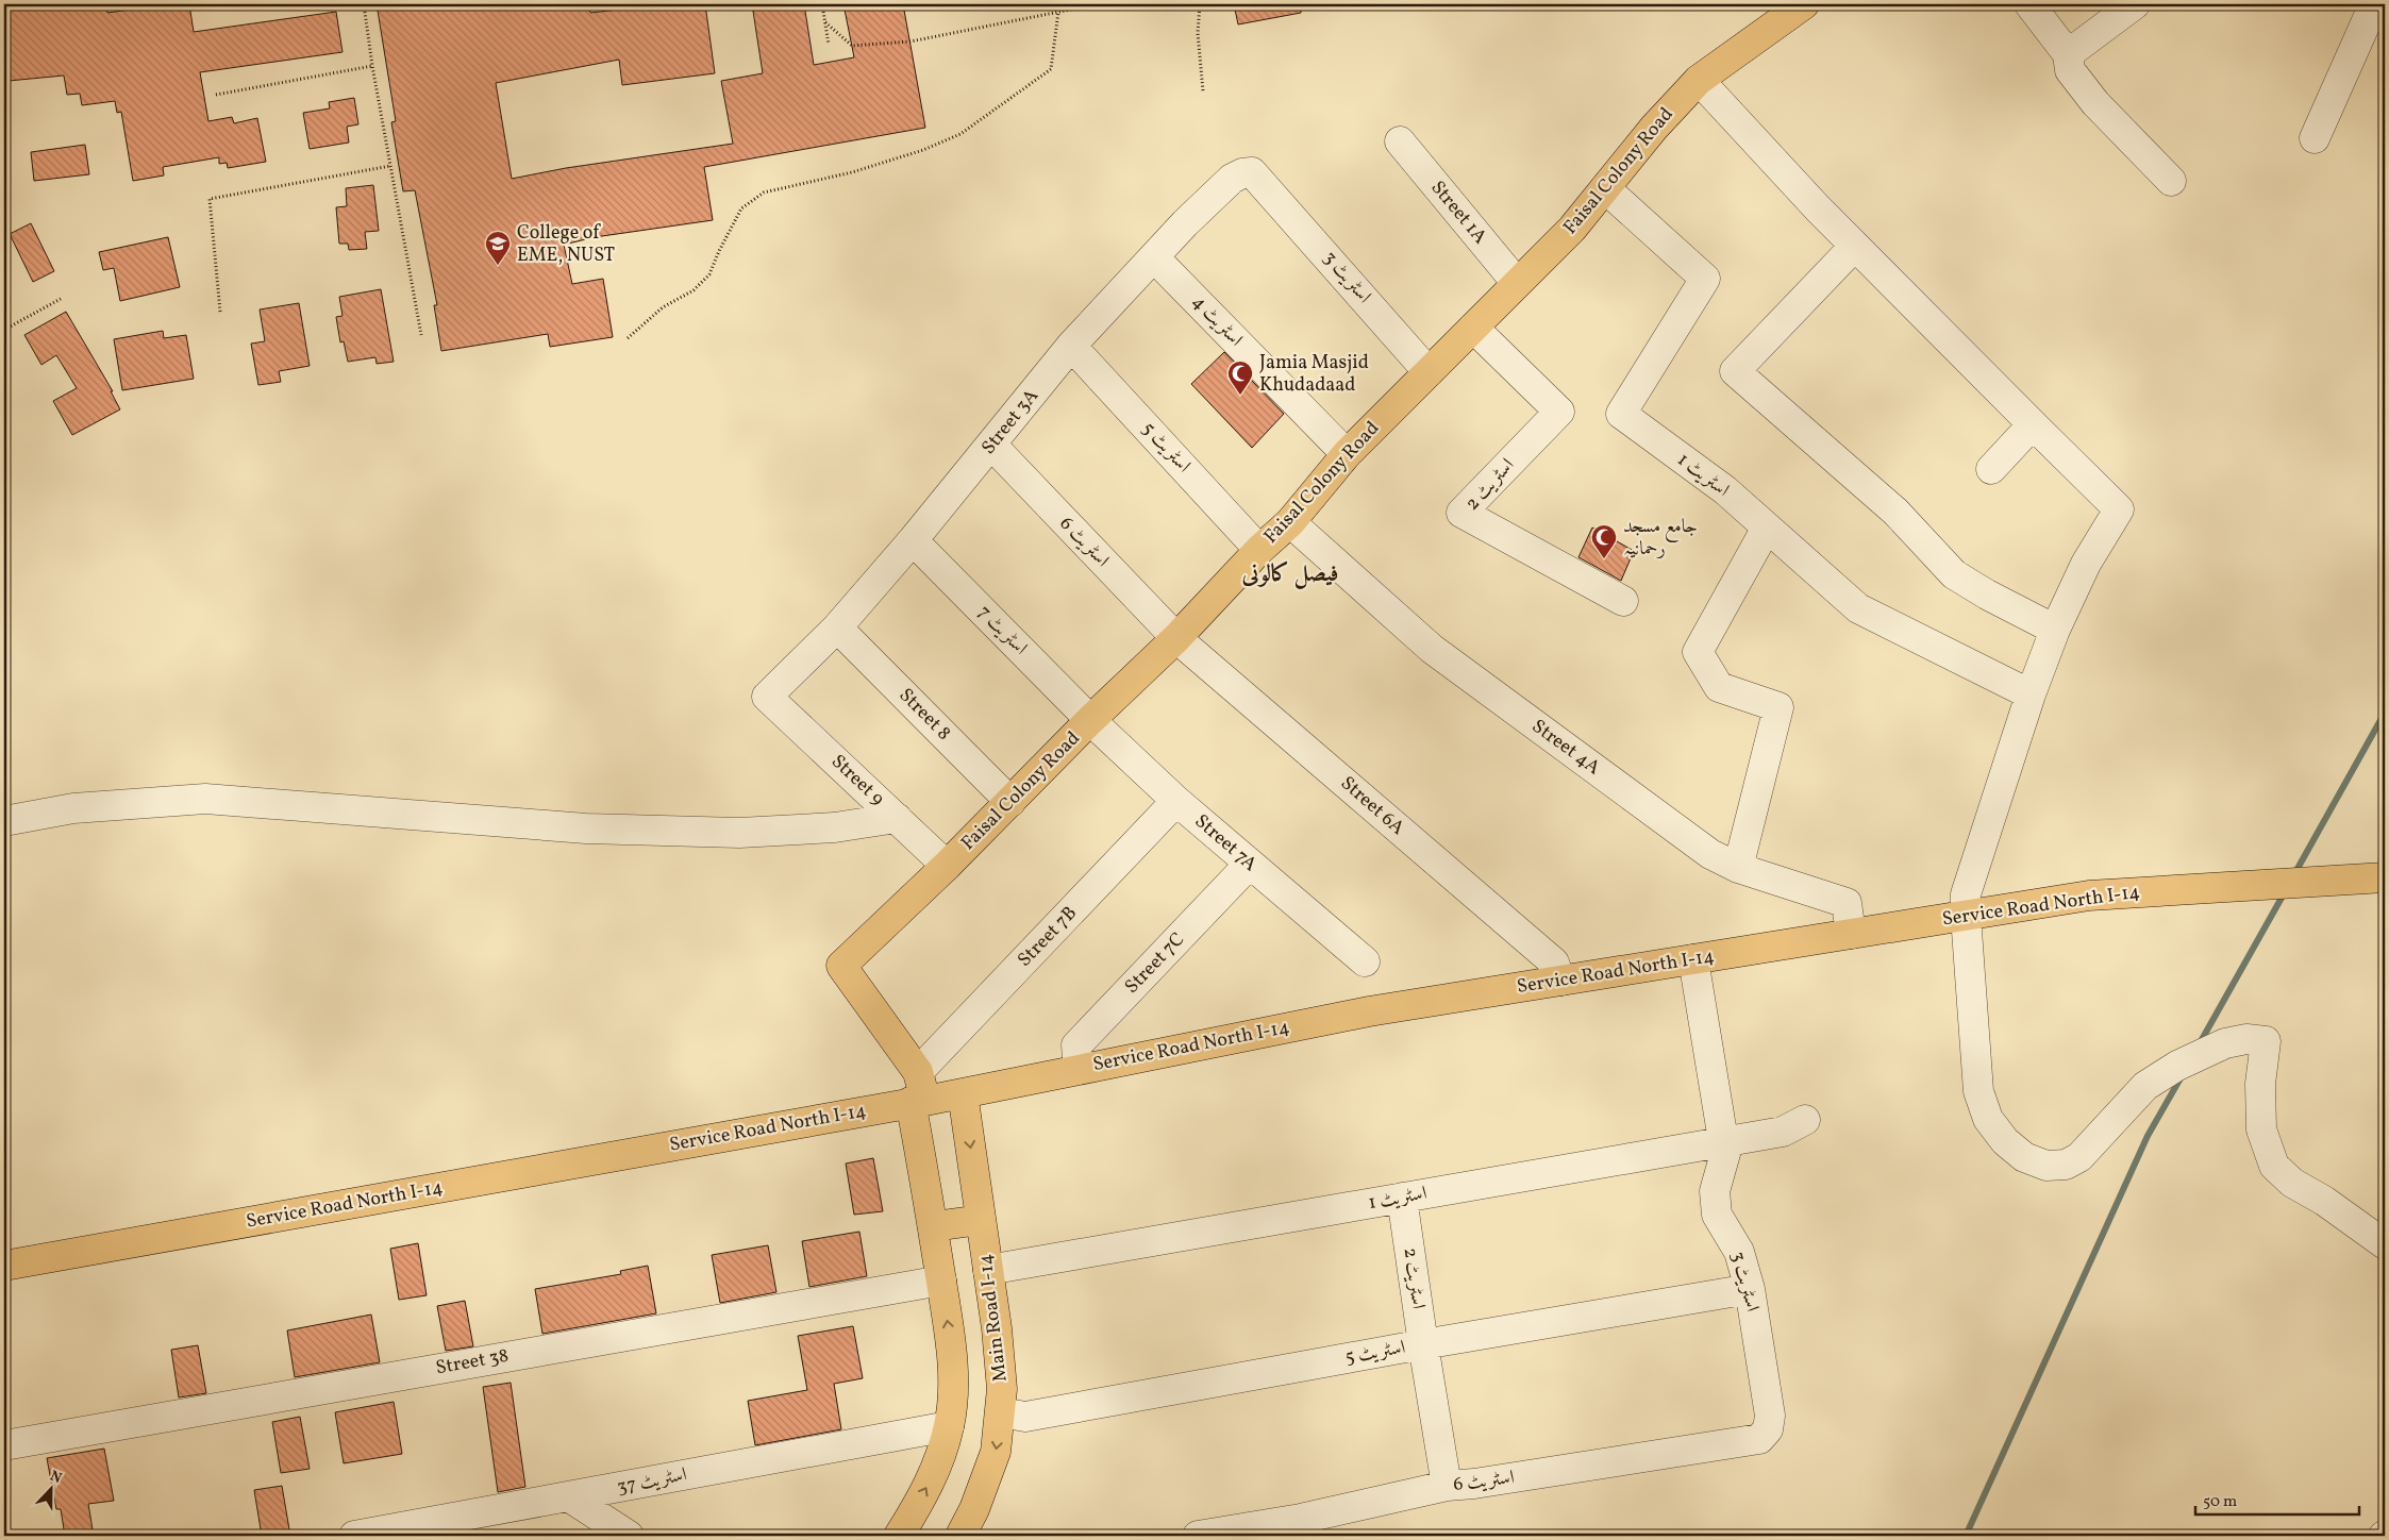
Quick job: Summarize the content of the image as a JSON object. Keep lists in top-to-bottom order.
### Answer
{
  "streets": {
    "main road": ["Faisal Colony Road", "Service Road North I-14", "Main Road I-14"],
    "street": [
      "Street 1A",
      "اسٹریٹ 3",
      "اسٹریٹ 4",
      "Street 3A",
      "اسٹریٹ 5",
      "اسٹریٹ 1",
      "اسٹریٹ 2",
      "اسٹریٹ 6",
      "اسٹریٹ 7",
      "Street 8",
      "Street 4A",
      "Street 9",
      "Street 6A",
      "Street 7A",
      "Street 7B",
      "Street 7C",
      "Street 38",
      "اسٹریٹ 37"
    ]
  },
  "crossings": [
    ["Faisal Colony Road", "Street 1A"],
    ["Faisal Colony Road", "اسٹریٹ 3"],
    ["Faisal Colony Road", "اسٹریٹ 4"],
    ["Faisal Colony Road", "اسٹریٹ 5"],
    ["Faisal Colony Road", "اسٹریٹ 1"],
    ["Faisal Colony Road", "اسٹریٹ 2"],
    ["Faisal Colony Road", "اسٹریٹ 6"],
    ["Faisal Colony Road", "اسٹریٹ 7"],
    ["Faisal Colony Road", "Street 8"],
    ["Faisal Colony Road", "Street 4A"],
    ["Faisal Colony Road", "Street 9"],
    ["Faisal Colony Road", "Street 6A"],
    ["Faisal Colony Road", "Street 7A"],
    ["Faisal Colony Road", "Service Road North I-14"],
    ["Faisal Colony Road", "Street 7B"],
    ["اسٹریٹ 3", "Street 3A"],
    ["اسٹریٹ 3", "اسٹریٹ 5"],
    ["اسٹریٹ 3", "اسٹریٹ 1"],
    ["اسٹریٹ 3", "اسٹریٹ 6"],
    ["اسٹریٹ 3", "Service Road North I-14"],
    ["اسٹریٹ 4", "Street 3A"],
    ["Street 3A", "اسٹریٹ 5"],
    ["Street 3A", "اسٹریٹ 6"],
    ["Street 3A", "اسٹریٹ 7"],
    ["Street 3A", "Street 8"],
    ["Street 3A", "Street 9"],
    ["اسٹریٹ 5", "اسٹریٹ 2"],
    ["اسٹریٹ 5", "Main Road I-14"],
    ["اسٹریٹ 1", "اسٹریٹ 2"],
    ["اسٹریٹ 1", "Main Road I-14"],
    ["اسٹریٹ 2", "اسٹریٹ 6"],
    ["اسٹریٹ 6", "Street 6A"],
    ["اسٹریٹ 7", "Street 7A"],
    ["Street 4A", "Service Road North I-14"],
    ["Street 6A", "Service Road North I-14"],
    ["Street 7A", "Street 7B"],
    ["Street 7A", "Street 7C"],
    ["Service Road North I-14", "Street 7C"],
    ["Service Road North I-14", "Main Road I-14"]
  ],
  "districts": ["فیصل کالونی"],
  "places": {
    "school or university": ["College of EME, NUST"],
    "mosque": ["Jamia Masjid Khudadaad", "جامع مسجد رحمانیہ"]
  },
  "scale_bar": "50 m",
  "north": "top"
}
